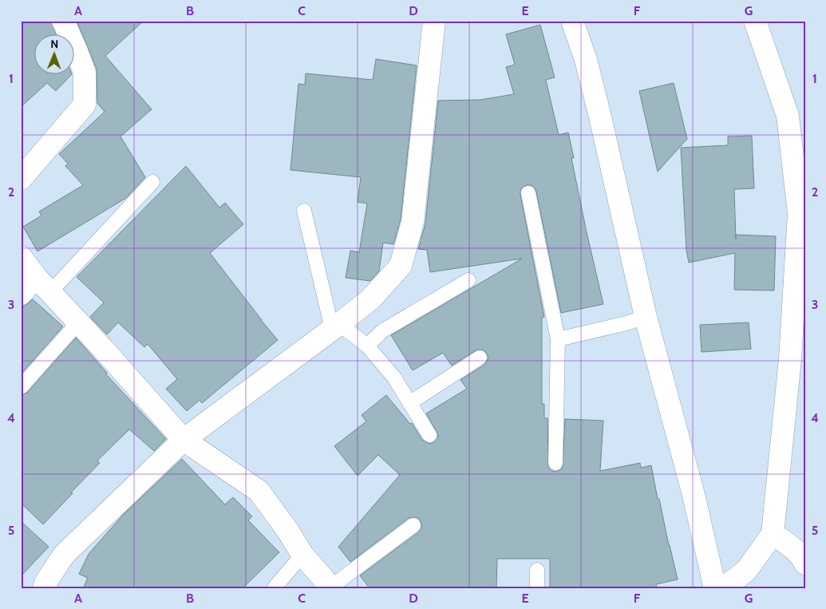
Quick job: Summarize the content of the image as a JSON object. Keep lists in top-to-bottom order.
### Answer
{
  "north": "top",
  "grid": {
    "columns": [
      "A",
      "B",
      "C",
      "D",
      "E",
      "F",
      "G"
    ],
    "rows": [
      "1",
      "2",
      "3",
      "4",
      "5"
    ]
  }
}
